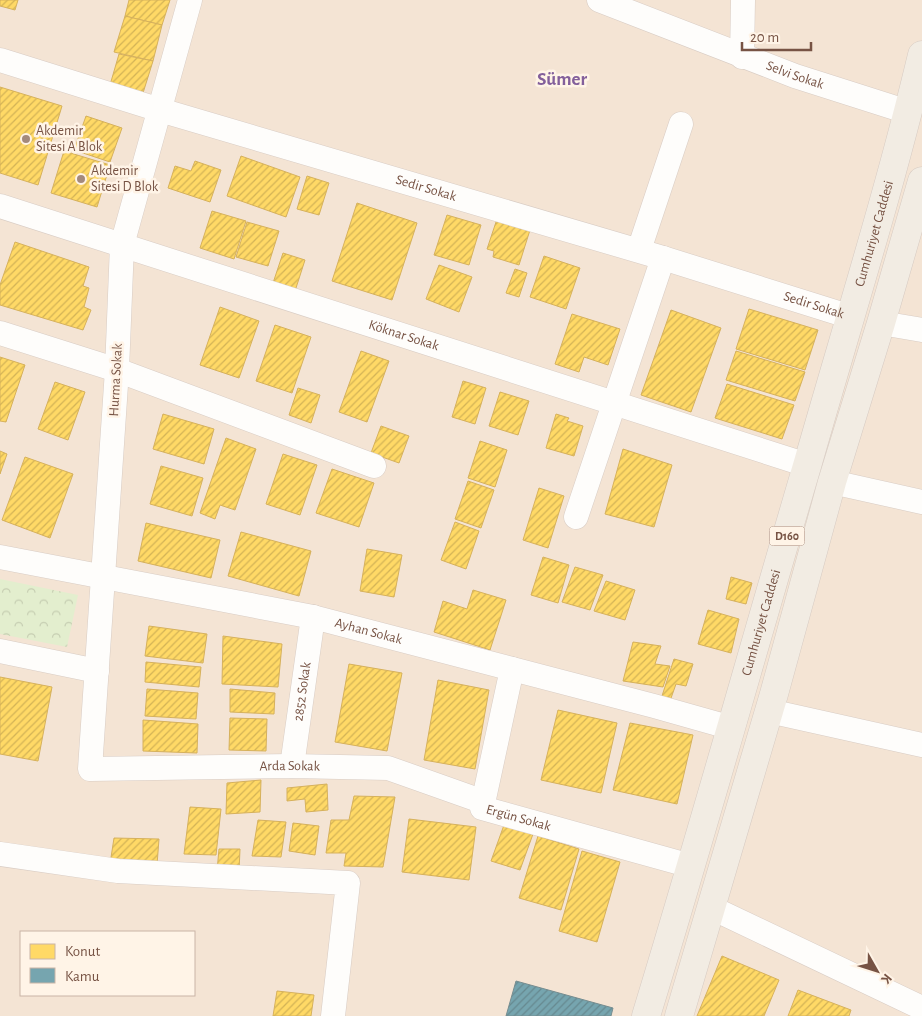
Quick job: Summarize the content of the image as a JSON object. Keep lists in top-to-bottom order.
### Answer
{
  "streets": {
    "main road": ["Cumhuriyet Caddesi", "D160"],
    "street": [
      "Selvi Sokak",
      "Sedir Sokak",
      "Köknar Sokak",
      "Hurma Sokak",
      "Ayhan Sokak",
      "2852 Sokak",
      "Arda Sokak",
      "Ergün Sokak"
    ]
  },
  "crossings": [
    ["Selvi Sokak", "Cumhuriyet Caddesi"],
    ["Sedir Sokak", "Cumhuriyet Caddesi"],
    ["Sedir Sokak", "Hurma Sokak"],
    ["Cumhuriyet Caddesi", "Köknar Sokak"],
    ["Cumhuriyet Caddesi", "Ayhan Sokak"],
    ["Cumhuriyet Caddesi", "Ergün Sokak"],
    ["Köknar Sokak", "Hurma Sokak"],
    ["Hurma Sokak", "Ayhan Sokak"],
    ["Hurma Sokak", "Arda Sokak"],
    ["Ayhan Sokak", "2852 Sokak"],
    ["Ayhan Sokak", "Ergün Sokak"],
    ["2852 Sokak", "Arda Sokak"],
    ["Arda Sokak", "Ergün Sokak"]
  ],
  "districts": ["Sümer"],
  "places": ["Akdemir Sitesi A Blok", "Akdemir Sitesi D Blok"],
  "legend": ["Konut", "Kamu"],
  "scale_bar": "20 m",
  "north": "bottom right"
}
